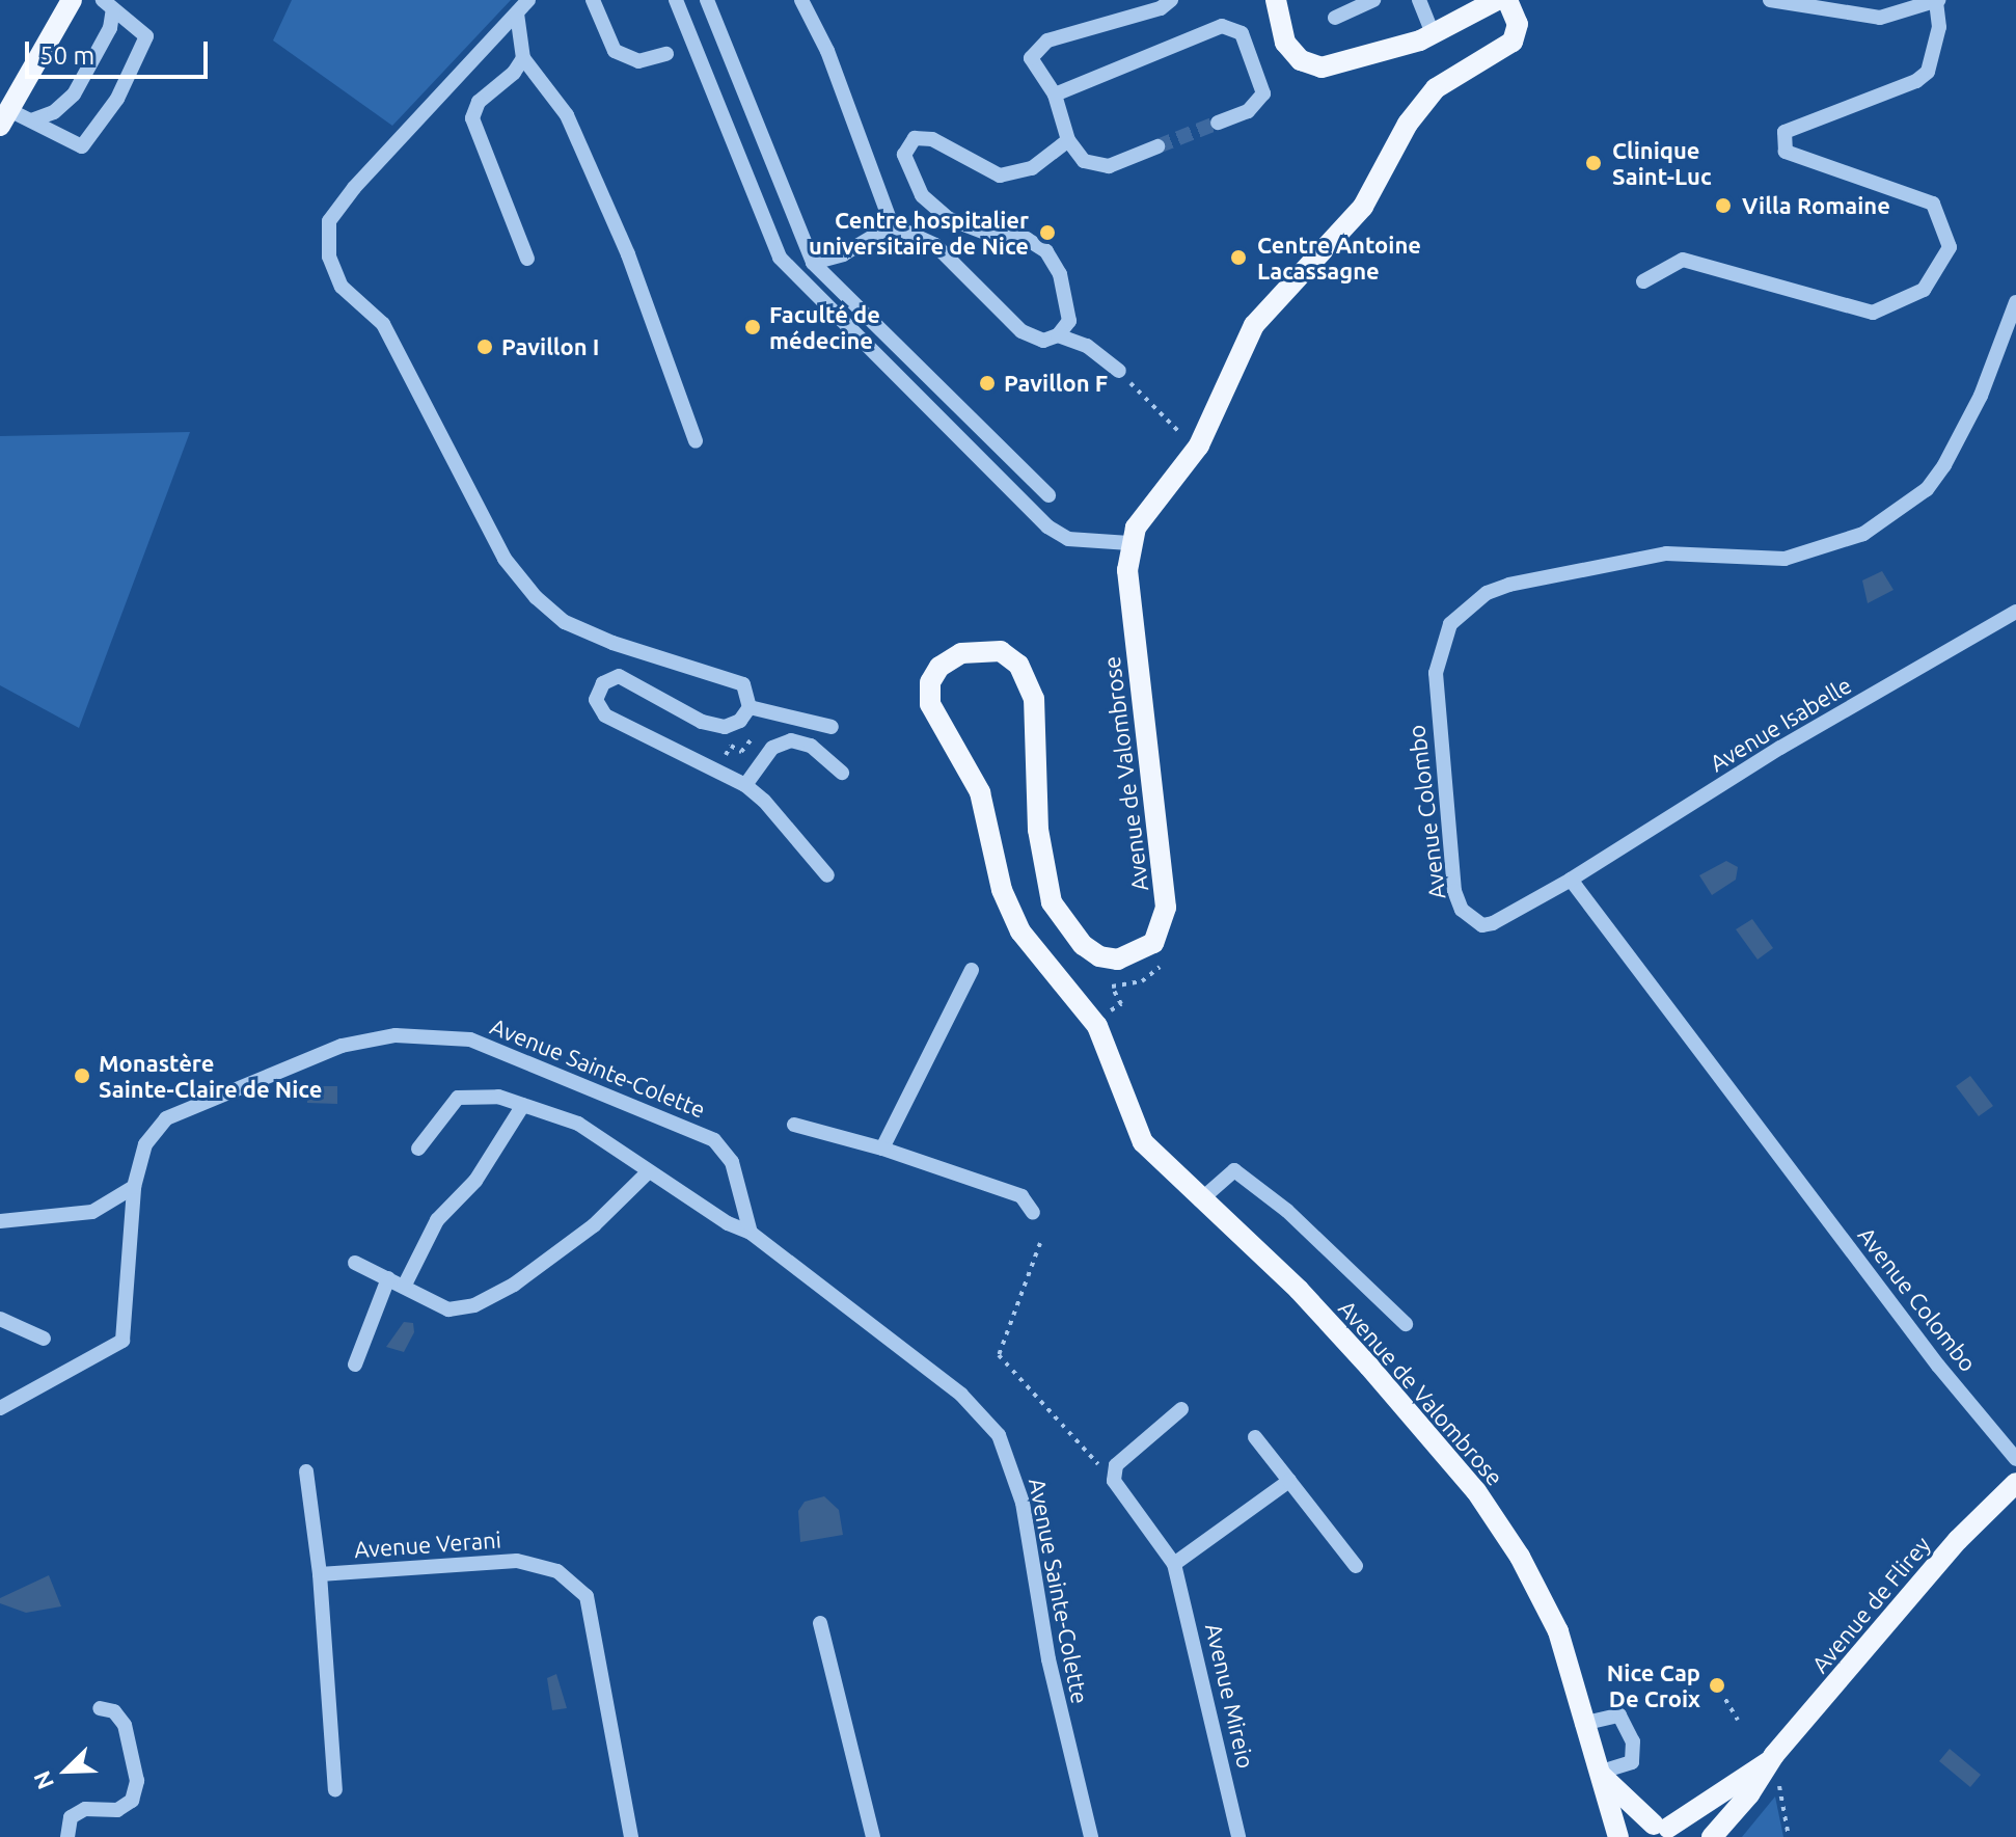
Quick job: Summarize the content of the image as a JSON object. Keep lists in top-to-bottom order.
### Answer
{
  "streets": {
    "main road": ["Avenue de Valombrose", "Avenue de Flirey"],
    "street": [
      "Avenue Isabelle",
      "Avenue Colombo",
      "Avenue Sainte-Colette",
      "Avenue Verani",
      "Avenue Mireio"
    ]
  },
  "crossings": [
    ["Avenue Isabelle", "Avenue Colombo"],
    ["Avenue de Valombrose", "Avenue de Flirey"]
  ],
  "places": [
    "Clinique Saint-Luc",
    "Villa Romaine",
    "Centre hospitalier universitaire de Nice",
    "Centre Antoine Lacassagne",
    "Faculté de médecine",
    "Pavillon I",
    "Pavillon F",
    "Monastère Sainte-Claire de Nice",
    "Nice Cap De Croix"
  ],
  "scale_bar": "50 m",
  "north": "bottom left"
}
